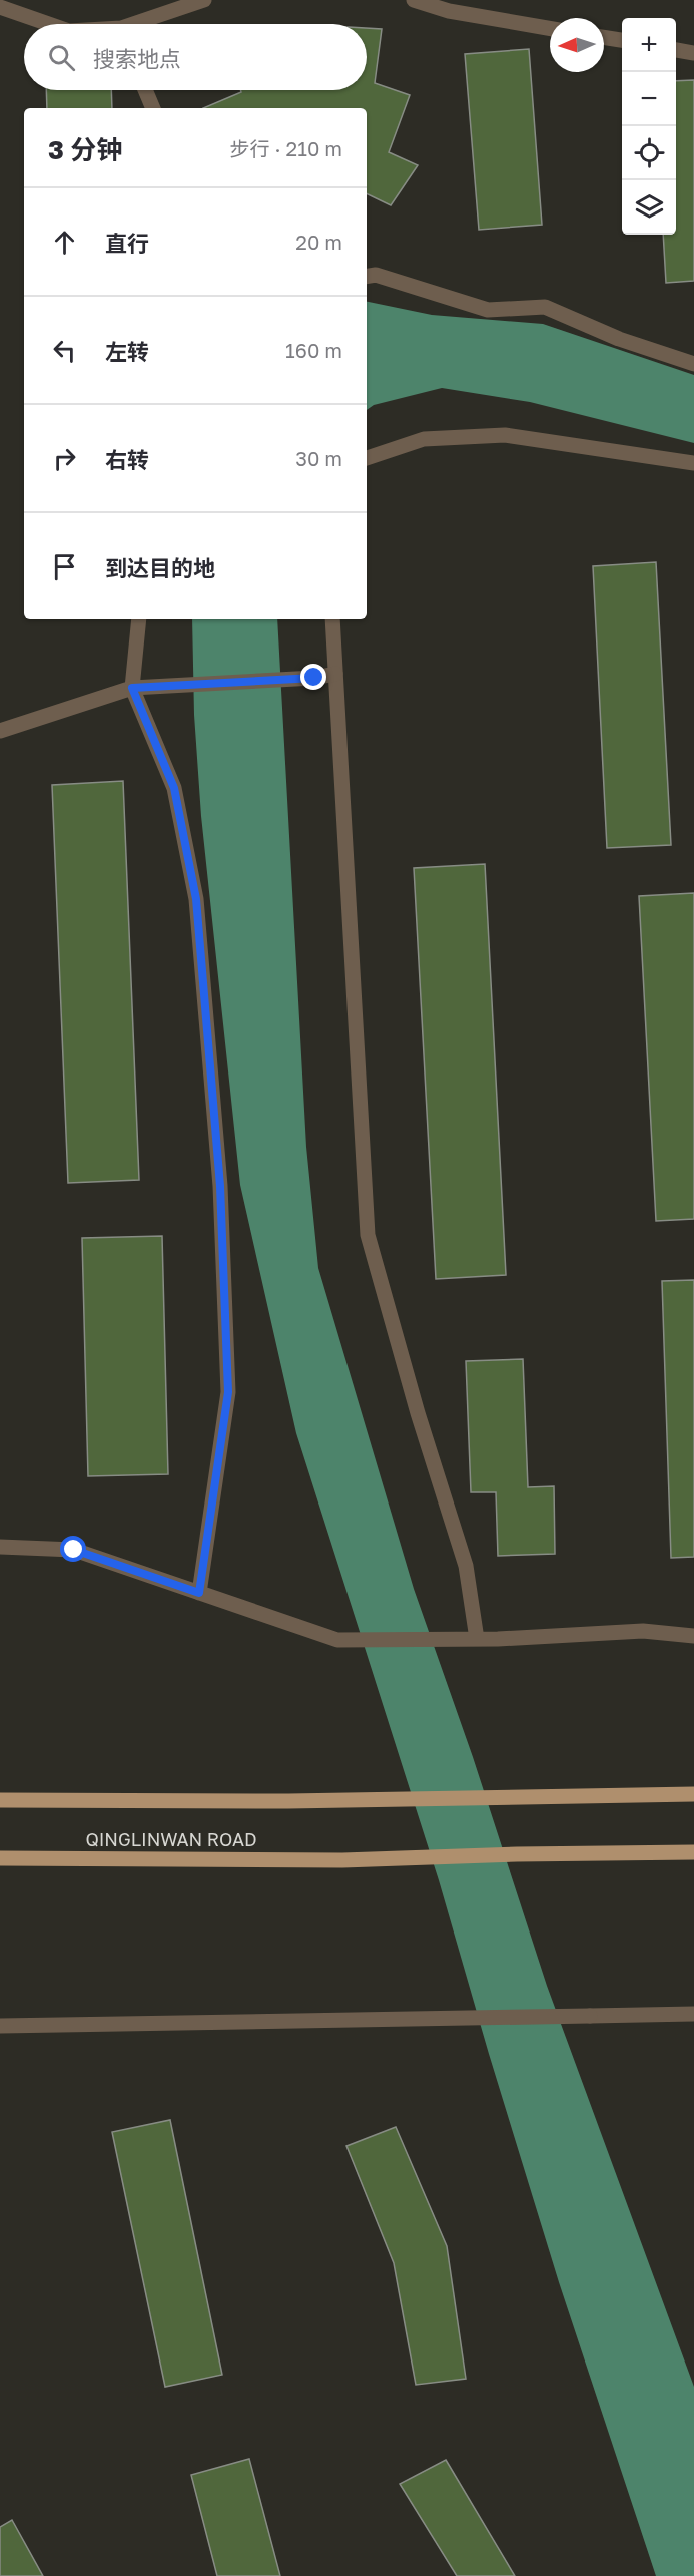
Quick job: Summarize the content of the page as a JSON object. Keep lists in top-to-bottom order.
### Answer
{
  "streets": {
    "main road": ["QINGLINWAN ROAD"]
  },
  "north": "left",
  "page": {
    "map_buttons": ["+", "−"],
    "search": "搜索地点",
    "heading": ["3 分钟", "步行 · 210 m"],
    "list": [
      ["直行", "20 m"],
      ["左转", "160 m"],
      ["右转", "30 m"],
      "到达目的地"
    ]
  }
}
